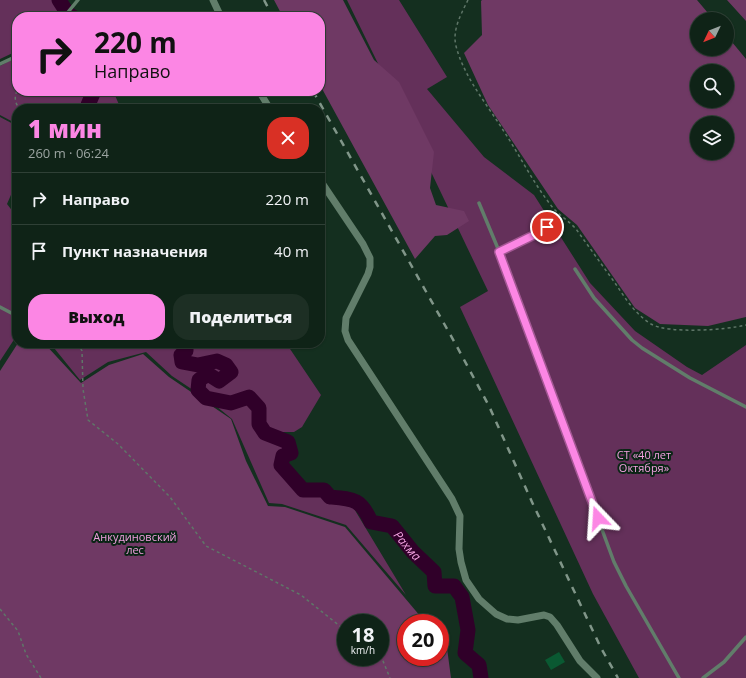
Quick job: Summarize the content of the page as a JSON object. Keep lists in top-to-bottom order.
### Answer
{
  "water": ["Рахма"],
  "parks": ["СТ «40 лет Октября»", "Анкудиновский лес"],
  "north": "bottom left",
  "page": {
    "turn": ["220 m", "Направо"],
    "heading": ["1 мин", "260 m · 06:24"],
    "list": [
      {
        "name": "Направо",
        "value": "220 m"
      },
      {
        "name": "Пункт назначения",
        "value": "40 m"
      }
    ],
    "buttons": ["Выход", "Поделиться"],
    "speed": "18 km/h",
    "limit": "20"
  }
}
